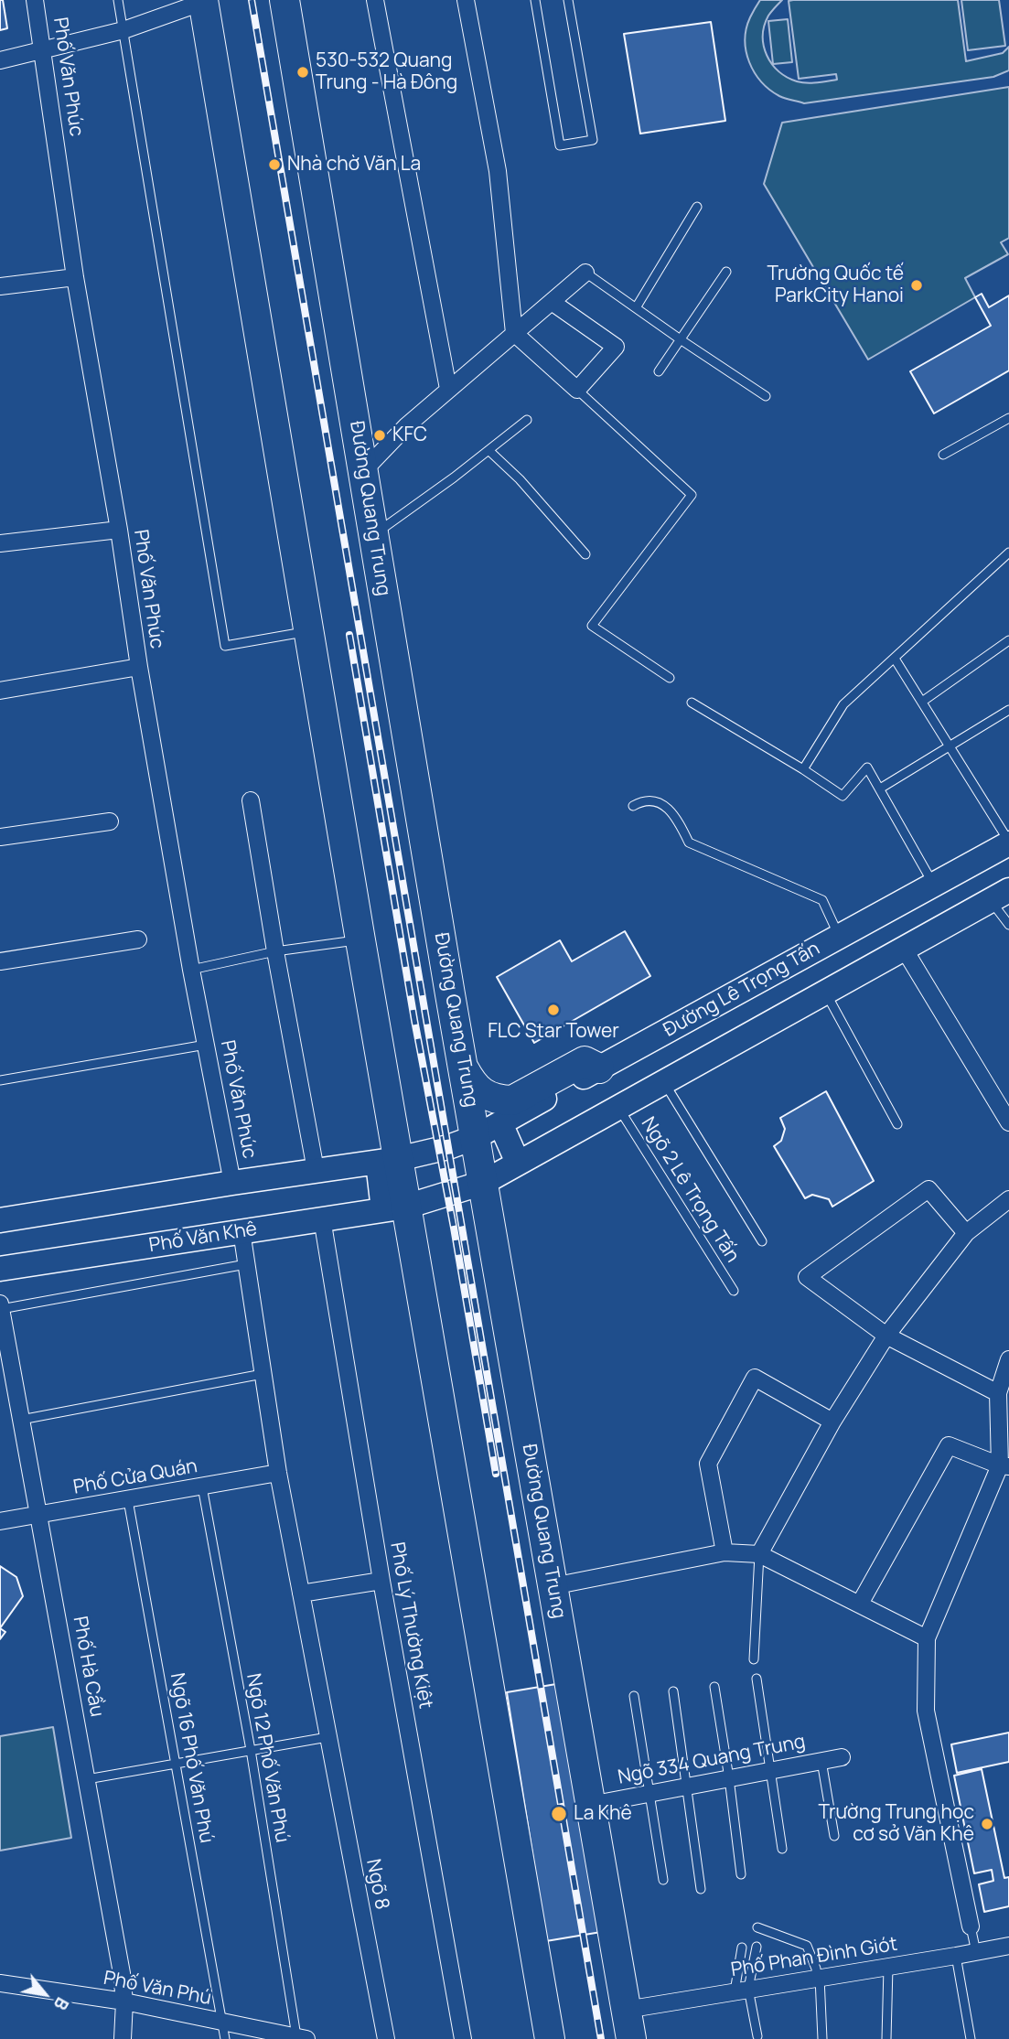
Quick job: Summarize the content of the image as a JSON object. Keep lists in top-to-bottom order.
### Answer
{
  "streets": {
    "highway": ["Đường Quang Trung"],
    "main road": ["Đường Lê Trọng Tấn", "Phố Văn Khê"],
    "street": [
      "Phố Văn Phúc",
      "Phố Cửa Quán",
      "Phố Lý Thường Kiệt",
      "Phố Hà Cầu",
      "Ngõ 334 Quang Trung",
      "Ngõ 8",
      "Phố Phan Đình Giót",
      "Phố Văn Phú"
    ],
    "lane": ["Ngõ 2 Lê Trọng Tấn", "Ngõ 16 Phố Văn Phú", "Ngõ 12 Phố Văn Phú"]
  },
  "crossings": [
    ["Đường Quang Trung", "Đường Lê Trọng Tấn"],
    ["Đường Quang Trung", "Phố Văn Khê"],
    ["Đường Quang Trung", "Ngõ 334 Quang Trung"],
    ["Đường Quang Trung", "Phố Phan Đình Giót"],
    ["Phố Văn Khê", "Phố Lý Thường Kiệt"],
    ["Phố Văn Khê", "Ngõ 8"],
    ["Phố Cửa Quán", "Phố Hà Cầu"],
    ["Phố Cửa Quán", "Ngõ 16 Phố Văn Phú"],
    ["Phố Cửa Quán", "Ngõ 12 Phố Văn Phú"],
    ["Phố Cửa Quán", "Ngõ 8"],
    ["Phố Hà Cầu", "Phố Văn Phú"],
    ["Ngõ 16 Phố Văn Phú", "Phố Văn Phú"],
    ["Ngõ 12 Phố Văn Phú", "Phố Văn Phú"]
  ],
  "places": [
    "530-532 Quang Trung - Hà Đông",
    "Nhà chờ Văn La",
    "Trường Quốc tế ParkCity Hanoi",
    "KFC",
    "FLC Star Tower",
    "La Khê",
    "Trường Trung học cơ sở Văn Khê"
  ],
  "north": "bottom right"
}
